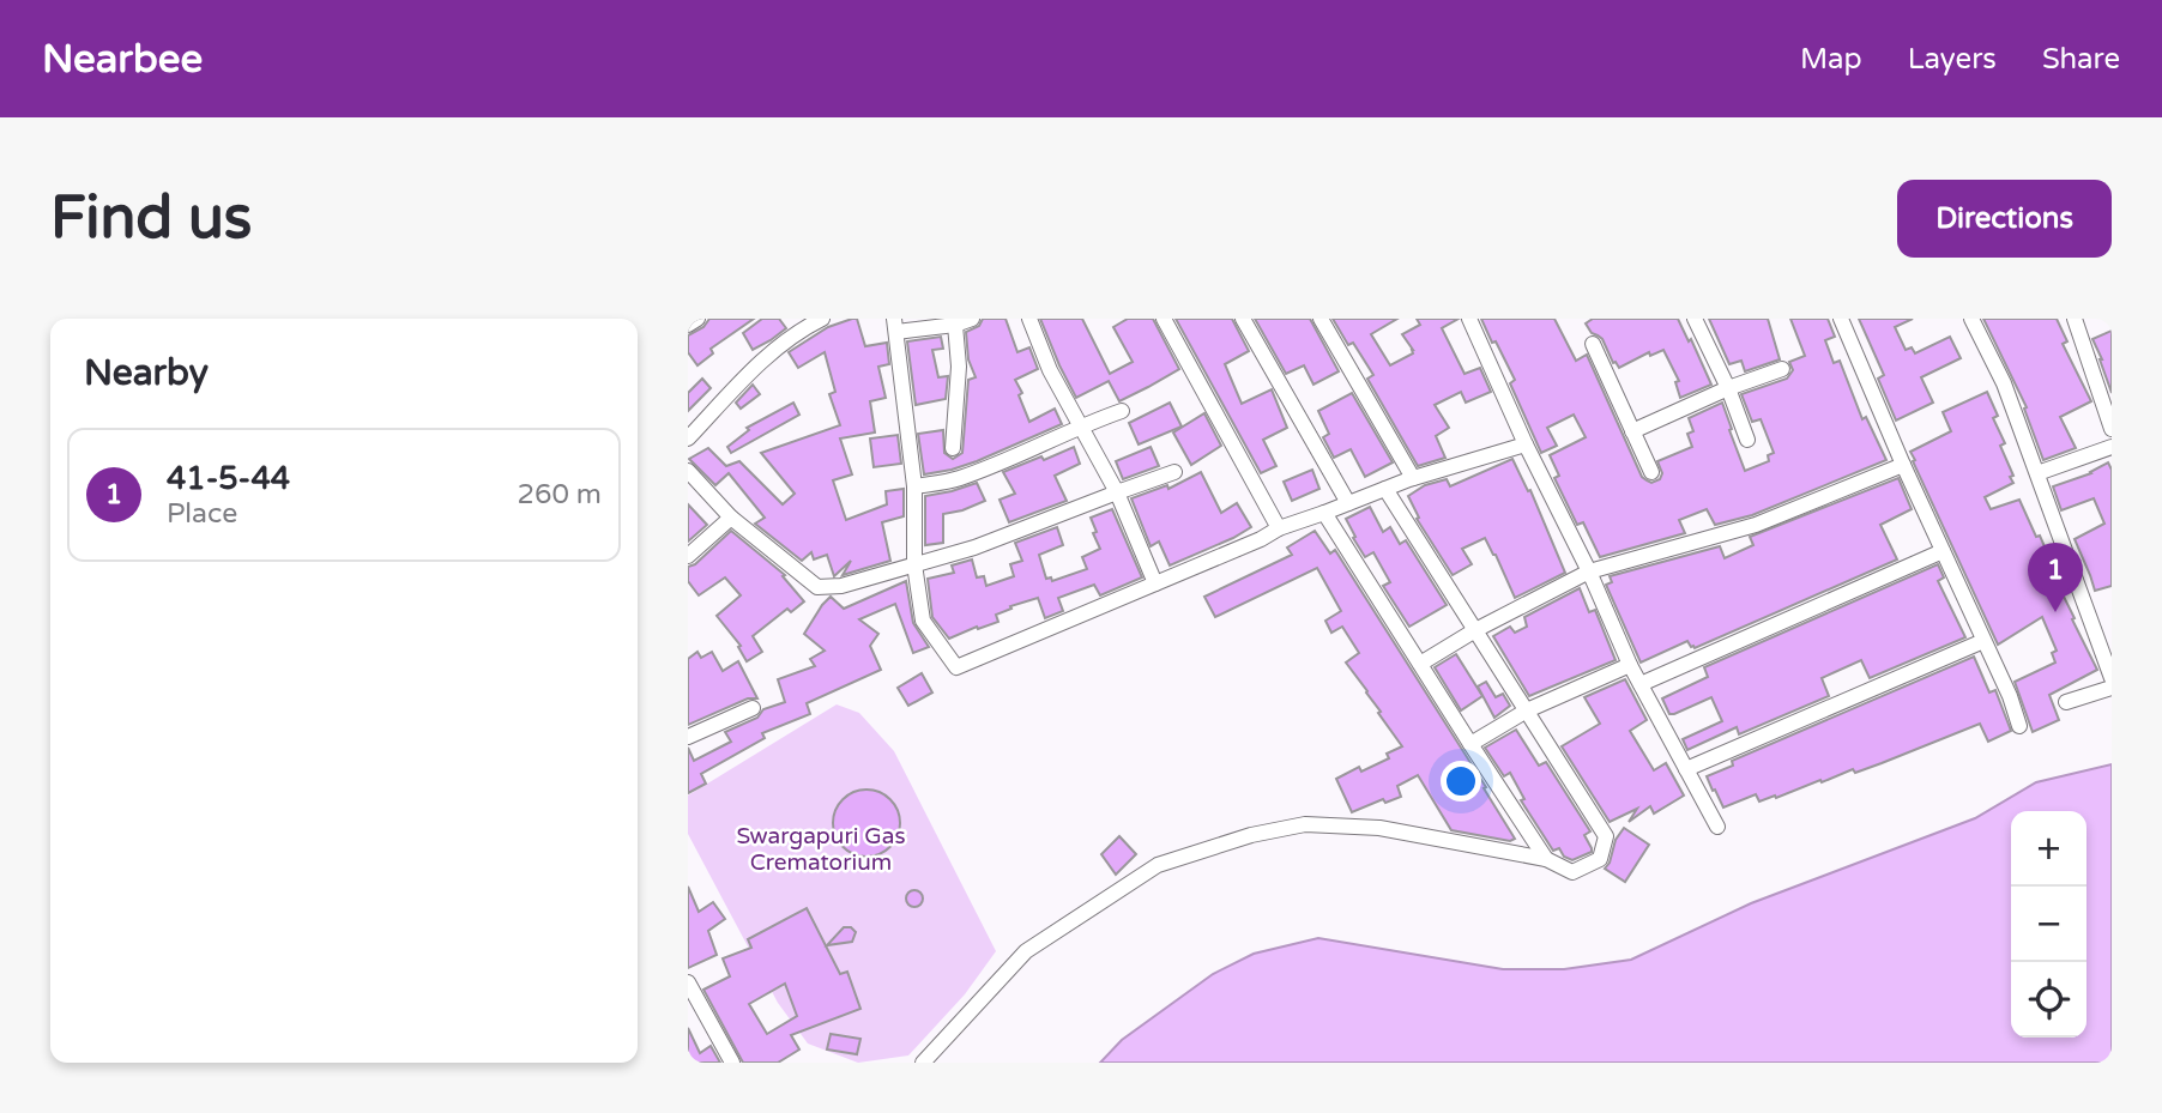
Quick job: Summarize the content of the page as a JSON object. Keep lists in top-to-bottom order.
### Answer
{
  "parks": ["Swargapuri Gas Crematorium"],
  "page": {
    "header": "Nearbee",
    "nav": ["Map", "Layers", "Share"],
    "buttons": "Directions",
    "title": "Find us",
    "heading": "Nearby",
    "list": [
      {
        "mark": "1",
        "name": "41-5-44",
        "note": "Place",
        "value": "260 m"
      }
    ],
    "pins": "1",
    "map_buttons": ["+", "−"]
  }
}
